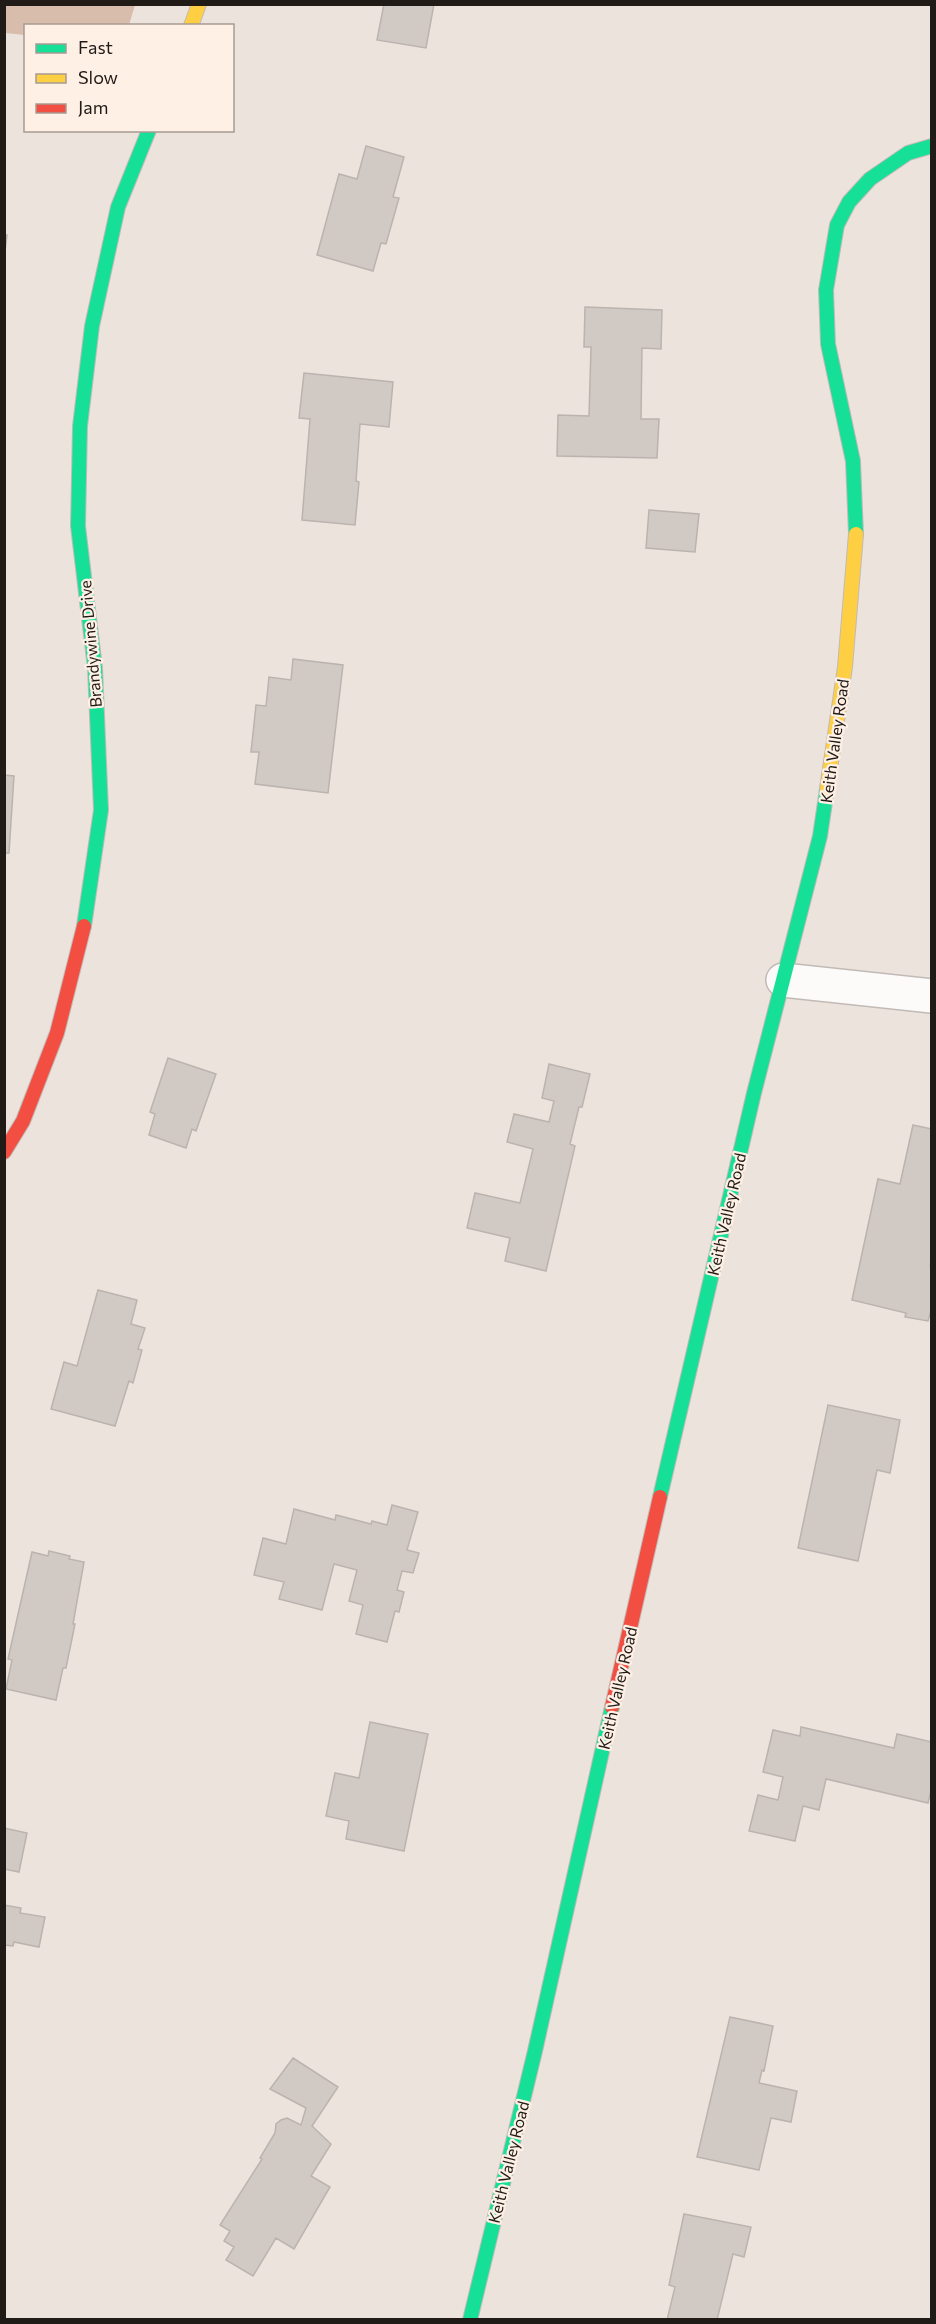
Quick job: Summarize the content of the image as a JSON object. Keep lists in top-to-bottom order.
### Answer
{
  "streets": {
    "street": ["Brandywine Drive", "Keith Valley Road"]
  },
  "legend": ["Fast", "Slow", "Jam"]
}
